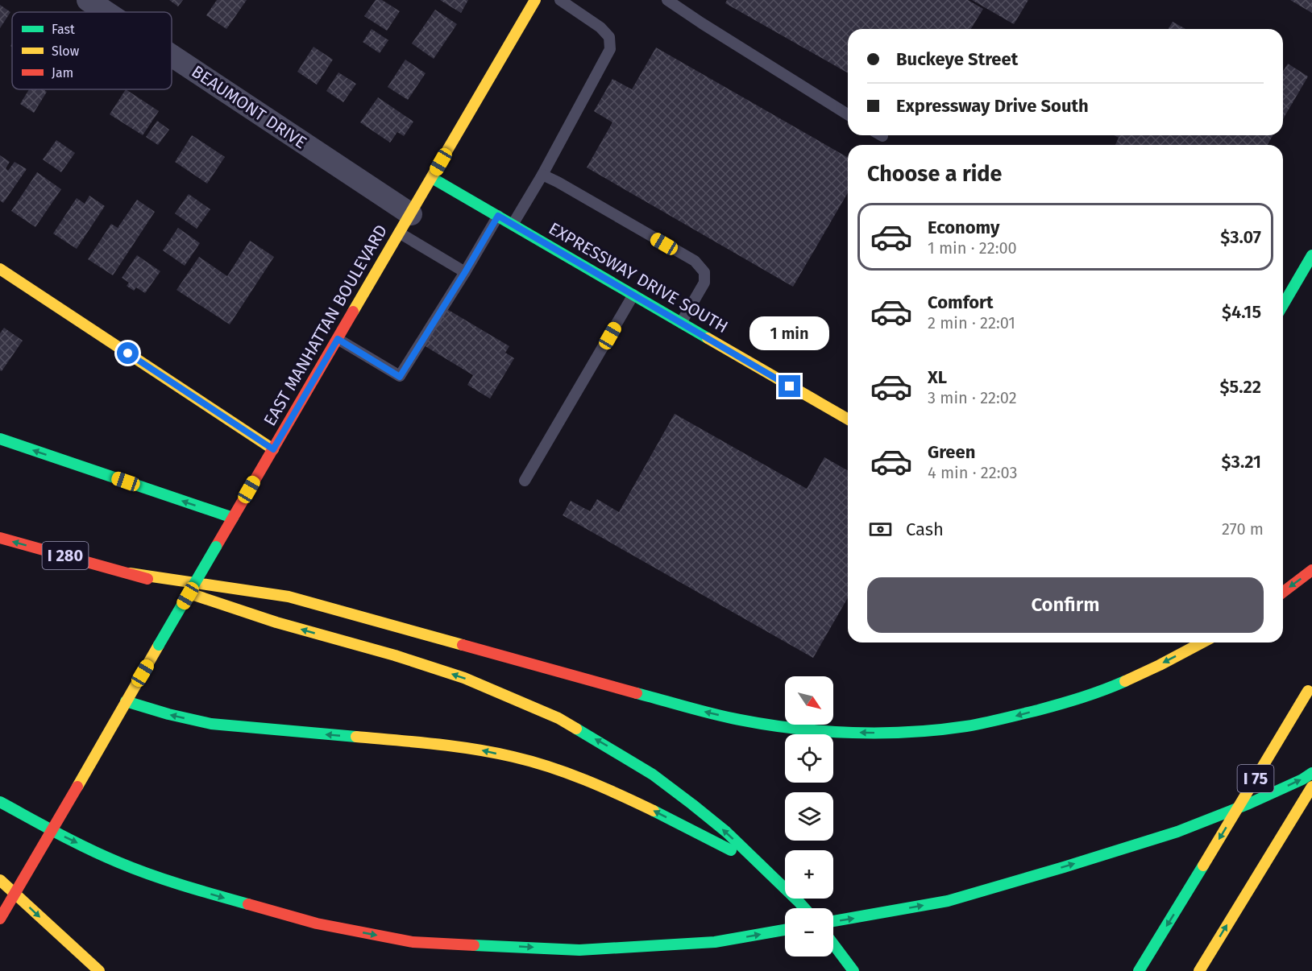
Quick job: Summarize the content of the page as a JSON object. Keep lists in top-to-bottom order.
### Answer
{
  "streets": {
    "main road": [
      "EXPRESSWAY DRIVE SOUTH",
      "EAST MANHATTAN BOULEVARD",
      "I 280",
      "I 75"
    ],
    "street": ["BEAUMONT DRIVE"]
  },
  "crossings": [
    ["BEAUMONT DRIVE", "EAST MANHATTAN BOULEVARD"],
    ["EXPRESSWAY DRIVE SOUTH", "EAST MANHATTAN BOULEVARD"]
  ],
  "legend": ["Fast", "Slow", "Jam"],
  "north": "bottom right",
  "page": {
    "banner": ["Buckeye Street", "Expressway Drive South"],
    "heading": "Choose a ride",
    "list": [
      {
        "name": "Economy",
        "note": "1 min · 22:00",
        "value": "$3.07"
      },
      {
        "name": "Comfort",
        "note": "2 min · 22:01",
        "value": "$4.15"
      },
      {
        "name": "XL",
        "note": "3 min · 22:02",
        "value": "$5.22"
      },
      {
        "name": "Green",
        "note": "4 min · 22:03",
        "value": "$3.21"
      }
    ],
    "bubble": "1 min",
    "pay": ["Cash", "270 m"],
    "buttons": "Confirm",
    "map_buttons": ["+", "−"]
  }
}
